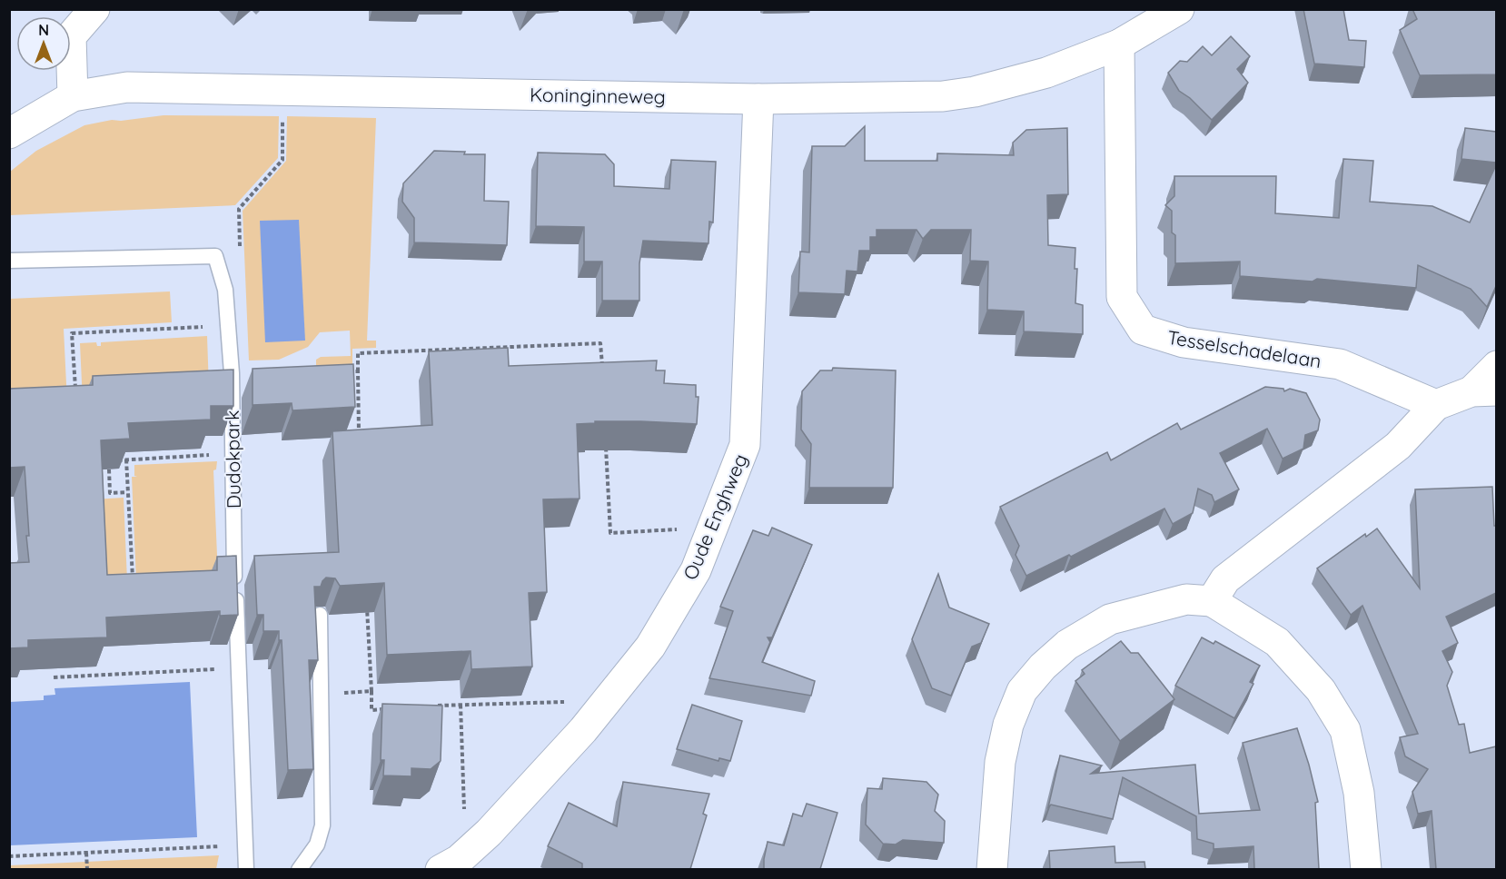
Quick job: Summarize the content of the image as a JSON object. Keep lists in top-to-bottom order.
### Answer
{
  "streets": {
    "street": ["Koninginneweg", "Tesselschadelaan", "Oude Enghweg"],
    "lane": ["Dudokpark"]
  },
  "crossings": [
    ["Koninginneweg", "Tesselschadelaan"],
    ["Koninginneweg", "Oude Enghweg"]
  ],
  "north": "top"
}
